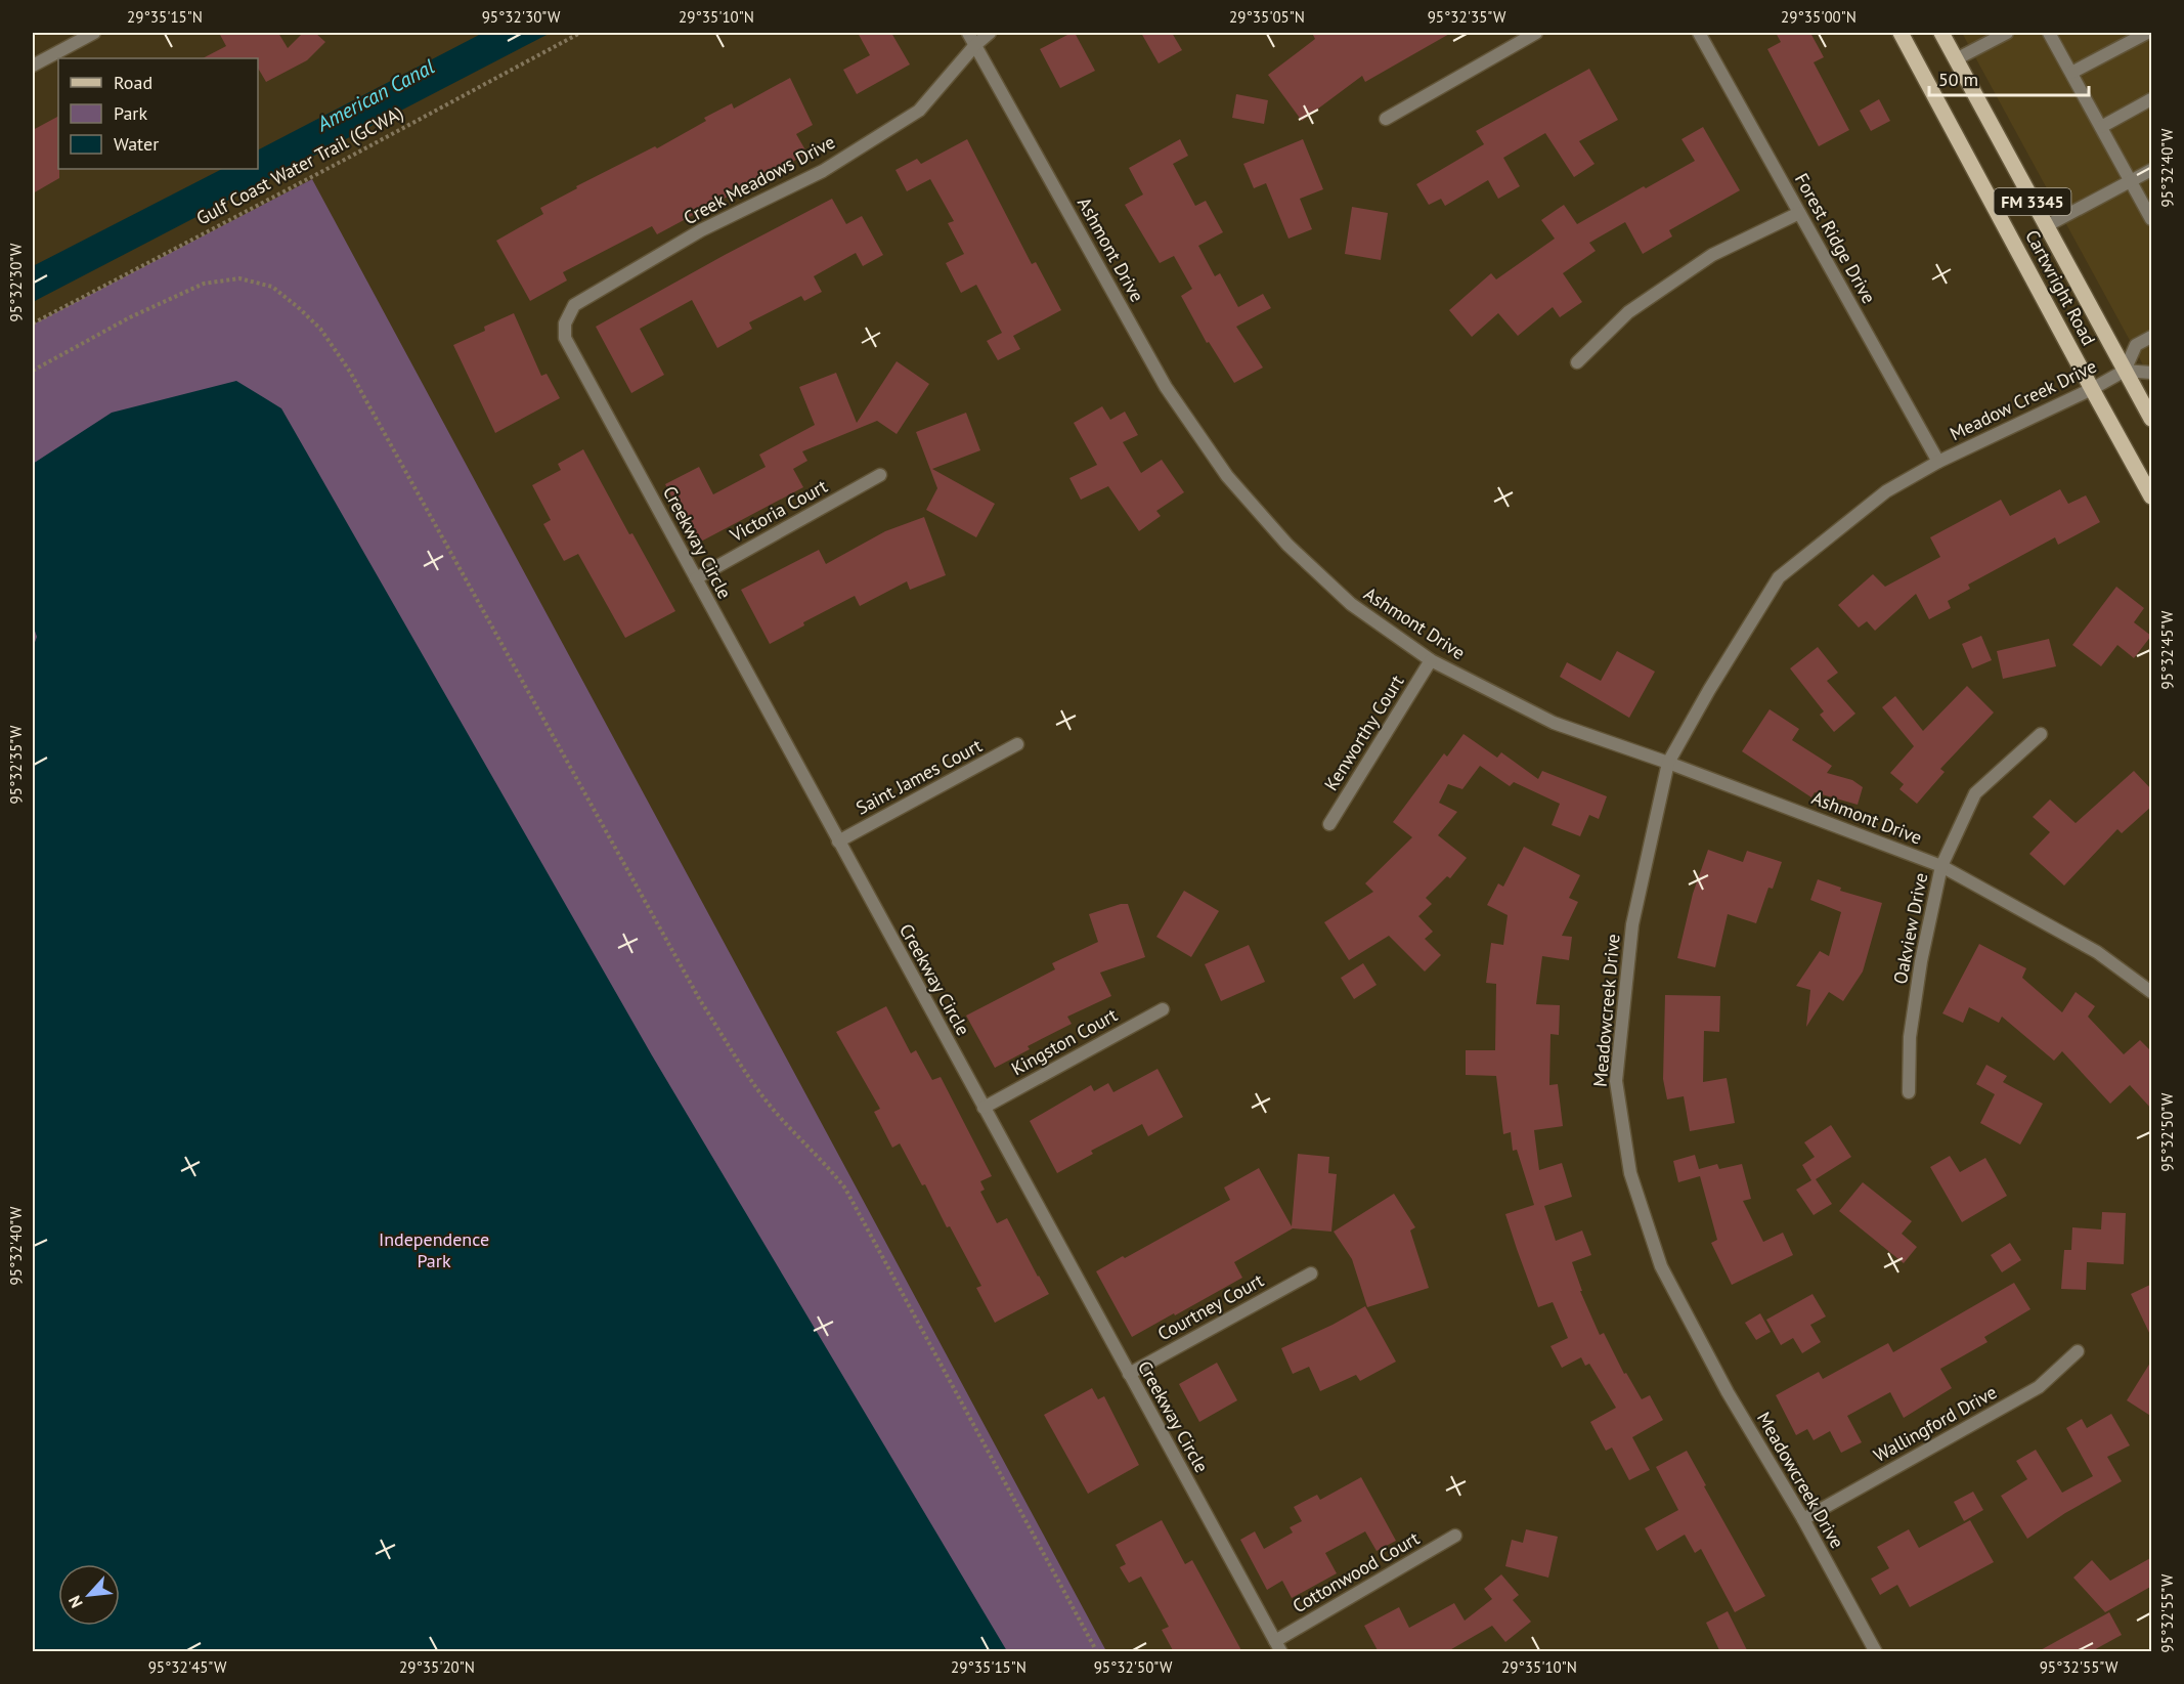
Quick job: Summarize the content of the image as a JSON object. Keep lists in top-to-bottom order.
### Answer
{
  "streets": {
    "main road": ["FM 3345", "Cartwright Road"],
    "street": [
      "Creek Meadows Drive",
      "Forest Ridge Drive",
      "Ashmont Drive",
      "Meadow Creek Drive",
      "Victoria Court",
      "Creekway Circle",
      "Kenworthy Court",
      "Saint James Court",
      "Oakview Drive",
      "Meadowcreek Drive",
      "Kingston Court",
      "Courtney Court",
      "Wallingford Drive",
      "Cottonwood Court"
    ],
    "path": ["Gulf Coast Water Trail (GCWA)"]
  },
  "crossings": [
    ["Creek Meadows Drive", "Ashmont Drive"],
    ["Creek Meadows Drive", "Creekway Circle"],
    ["Forest Ridge Drive", "Meadow Creek Drive"],
    ["Forest Ridge Drive", "Meadowcreek Drive"],
    ["Ashmont Drive", "Kenworthy Court"],
    ["Ashmont Drive", "Oakview Drive"],
    ["Ashmont Drive", "Meadowcreek Drive"],
    ["Cartwright Road", "Meadow Creek Drive"],
    ["Meadow Creek Drive", "Meadowcreek Drive"],
    ["Victoria Court", "Creekway Circle"],
    ["Creekway Circle", "Saint James Court"],
    ["Creekway Circle", "Kingston Court"],
    ["Creekway Circle", "Courtney Court"],
    ["Creekway Circle", "Cottonwood Court"],
    ["Meadowcreek Drive", "Wallingford Drive"]
  ],
  "water": ["American Canal"],
  "parks": ["Independence Park"],
  "legend": ["Road", "Park", "Water"],
  "scale_bar": "50 m",
  "north": "bottom left",
  "coordinates": [
    "29°35'15\"N",
    "95°32'30\"W",
    "29°35'10\"N",
    "29°35'05\"N",
    "95°32'35\"W",
    "29°35'00\"N",
    "95°32'40\"W",
    "95°32'45\"W",
    "95°32'50\"W",
    "95°32'55\"W",
    "29°35'20\"N"
  ]
}
